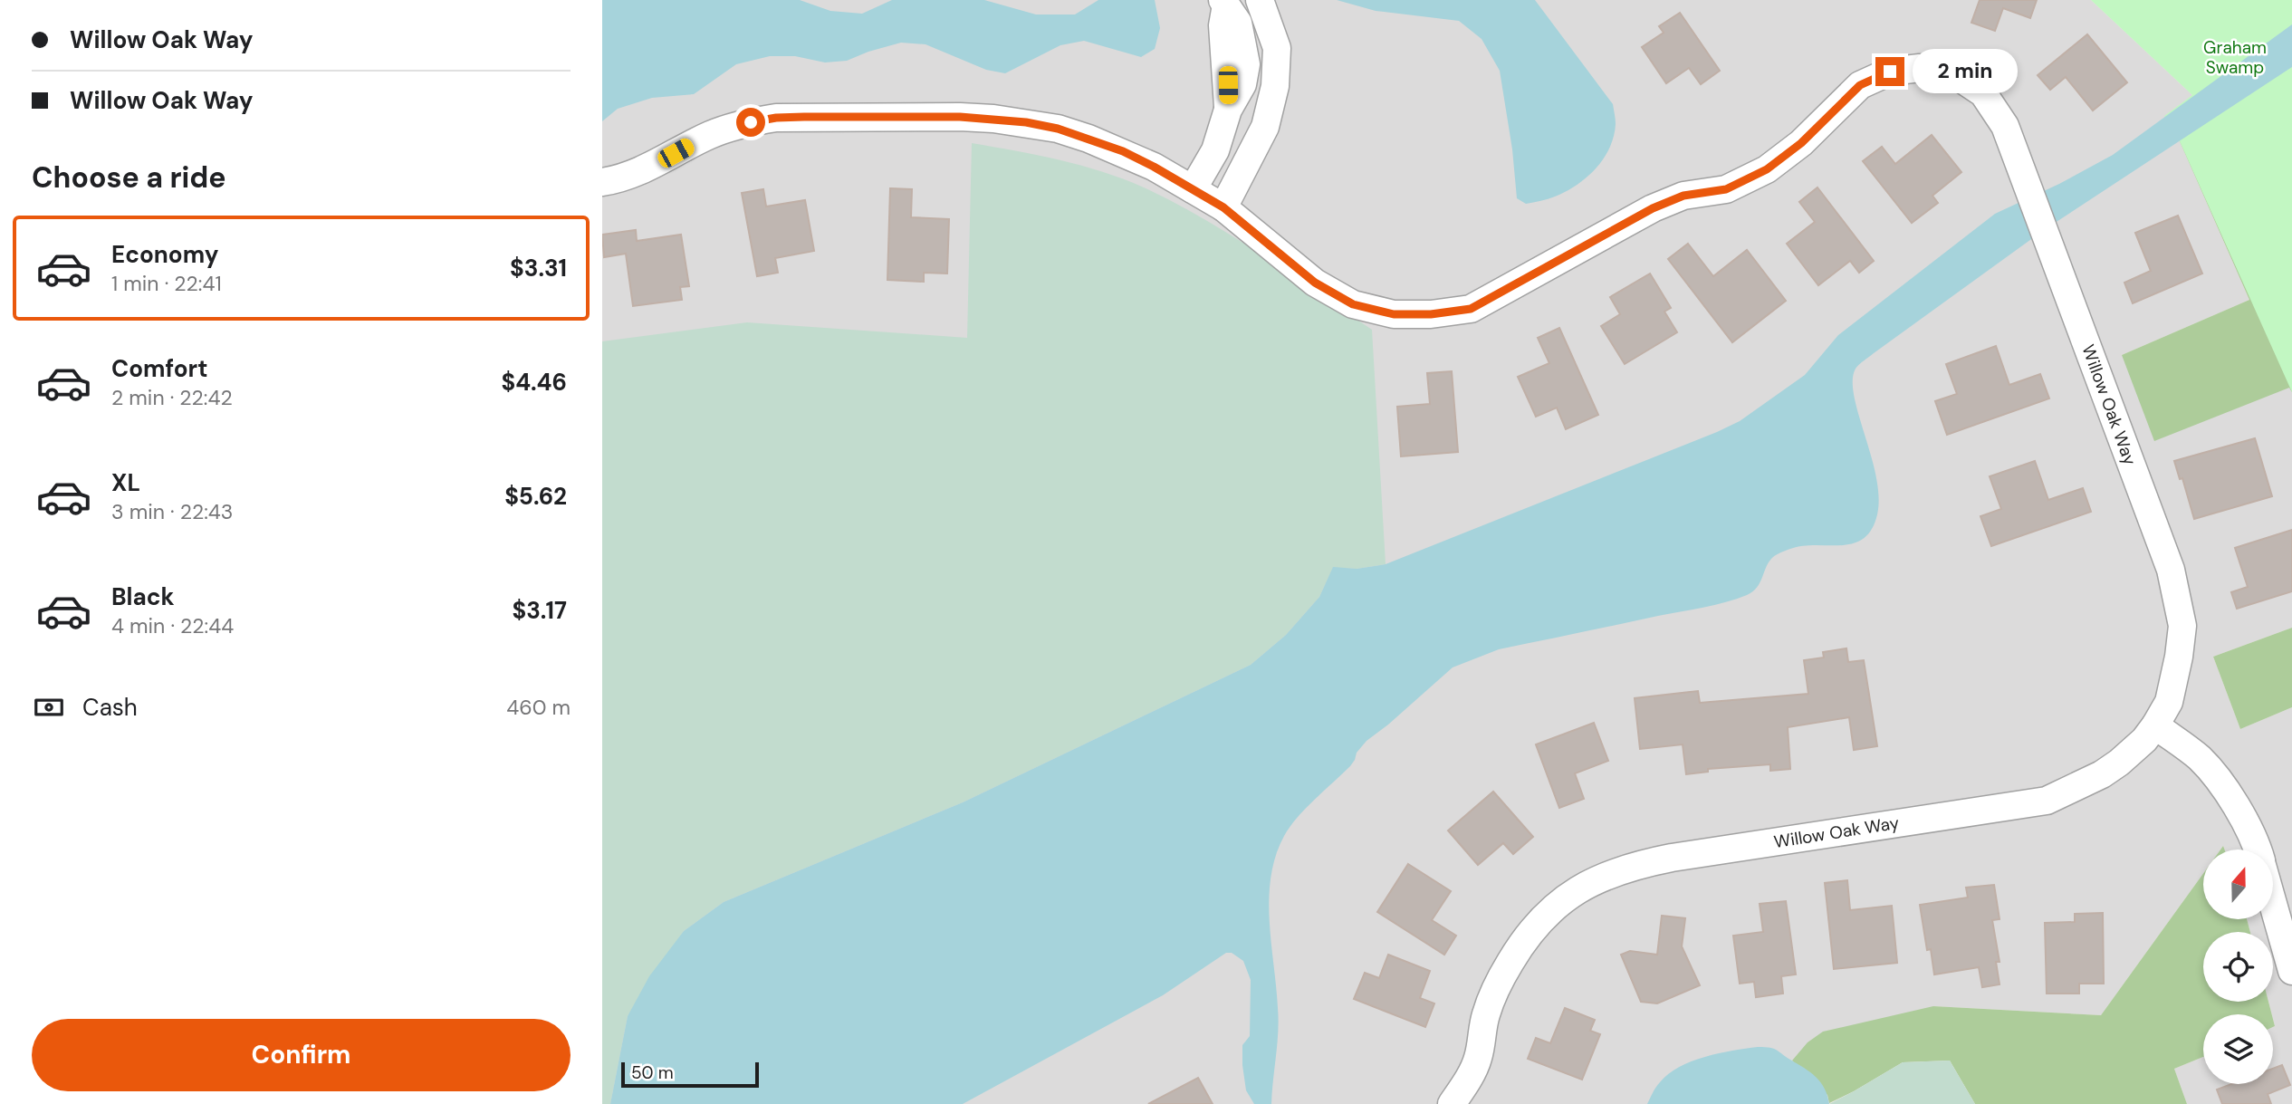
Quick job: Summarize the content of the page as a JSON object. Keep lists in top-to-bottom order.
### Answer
{
  "streets": {
    "street": ["Willow Oak Way"]
  },
  "parks": ["Graham Swamp"],
  "scale_bar": "50 m",
  "north": "top",
  "page": {
    "banner": ["Willow Oak Way", "Willow Oak Way"],
    "bubble": "2 min",
    "heading": "Choose a ride",
    "list": [
      {
        "name": "Economy",
        "note": "1 min · 22:41",
        "value": "$3.31"
      },
      {
        "name": "Comfort",
        "note": "2 min · 22:42",
        "value": "$4.46"
      },
      {
        "name": "XL",
        "note": "3 min · 22:43",
        "value": "$5.62"
      },
      {
        "name": "Black",
        "note": "4 min · 22:44",
        "value": "$3.17"
      }
    ],
    "pay": ["Cash", "460 m"],
    "buttons": "Confirm",
    "scale": "50 m"
  }
}
